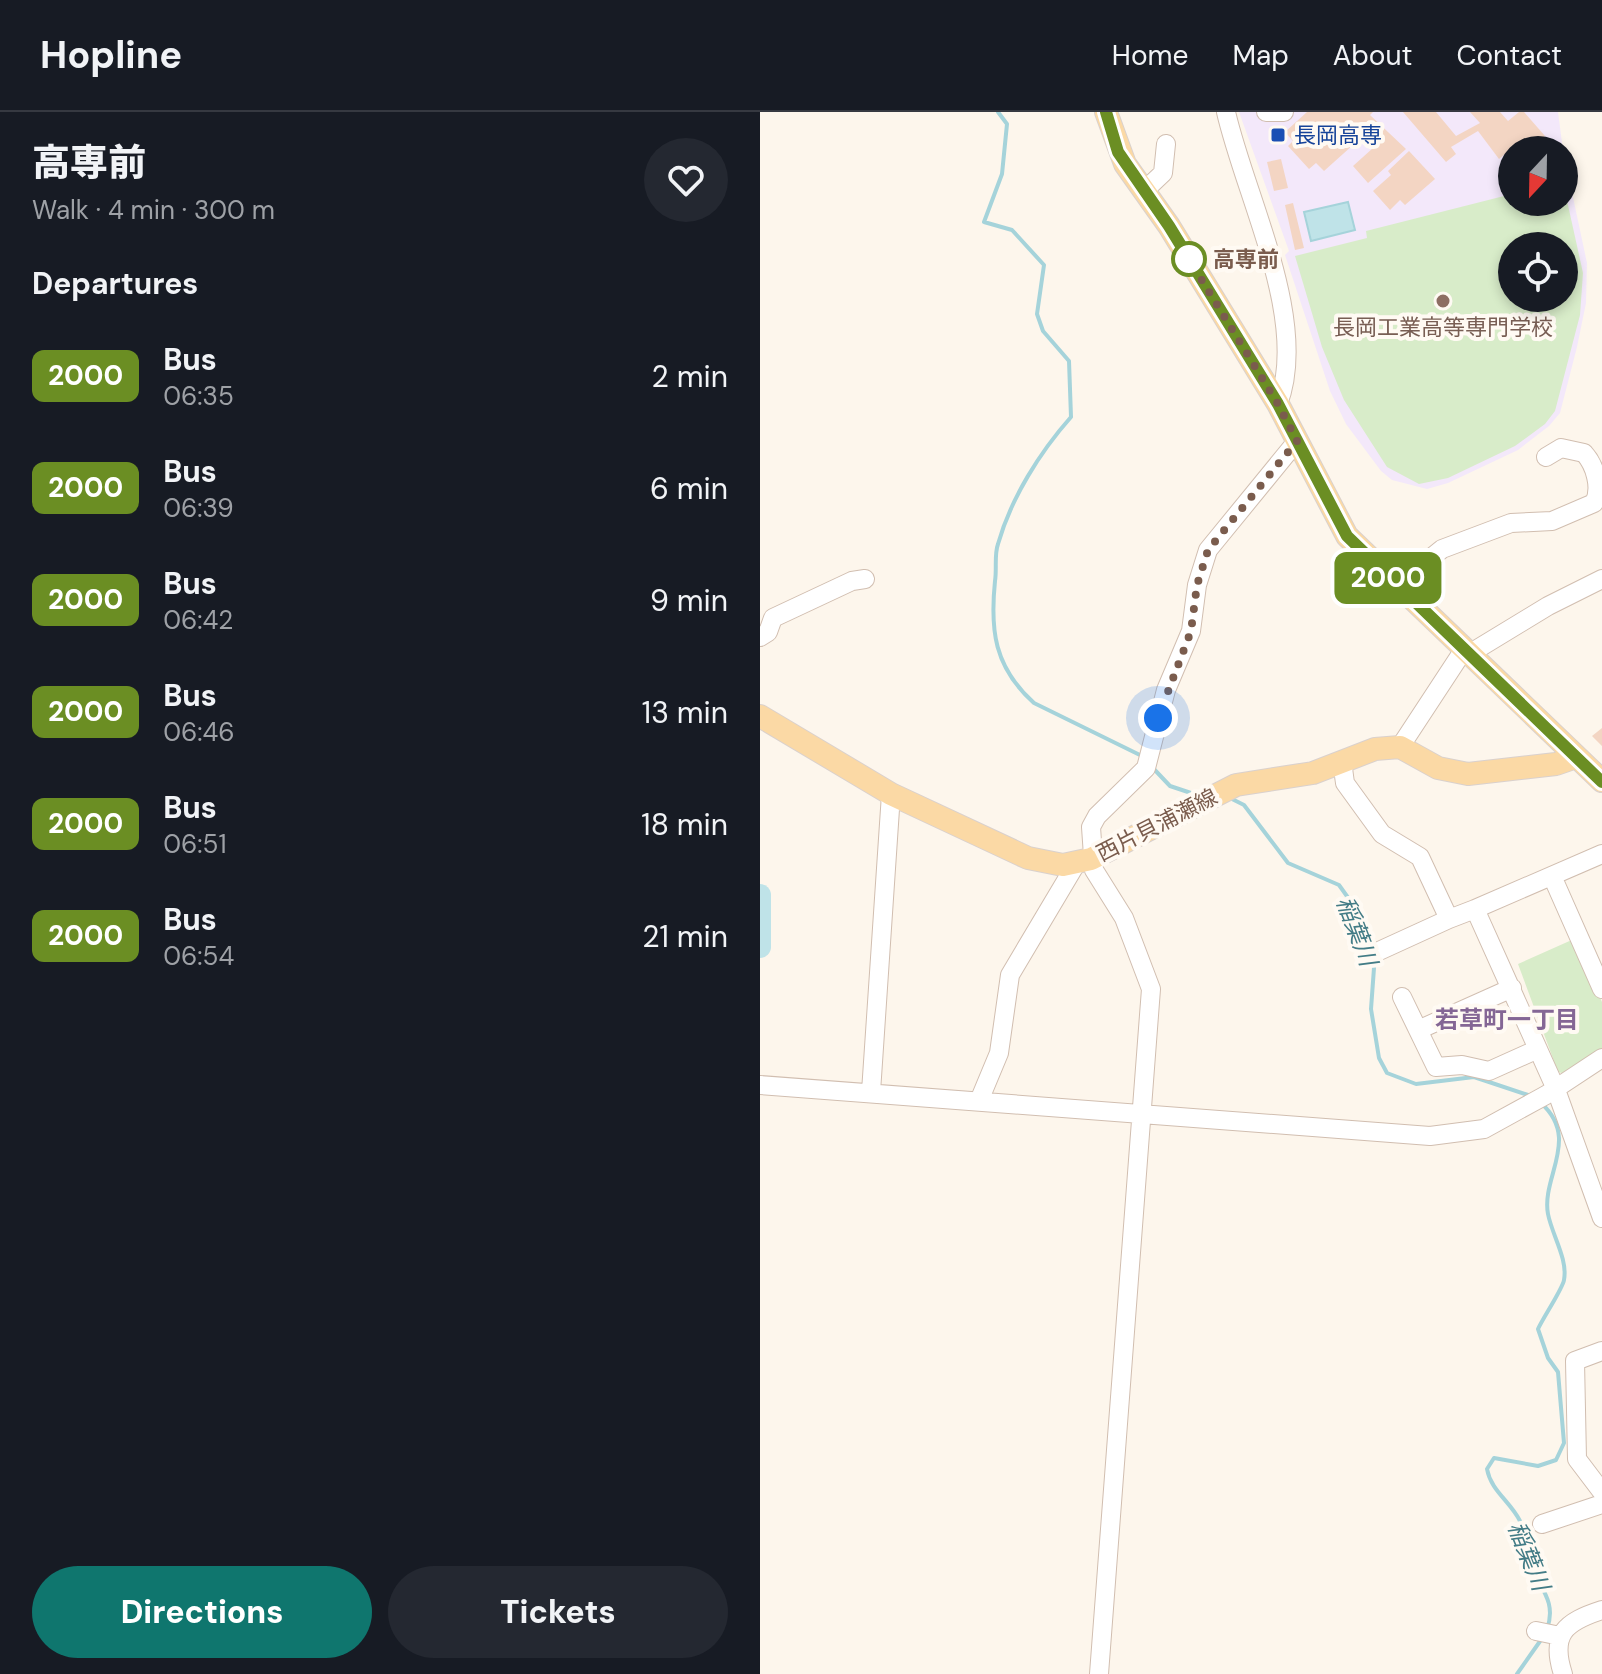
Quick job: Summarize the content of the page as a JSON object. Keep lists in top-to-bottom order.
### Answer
{
  "streets": {
    "main road": ["西片貝浦瀬線"]
  },
  "districts": ["若草町一丁目"],
  "water": ["稲葉川"],
  "places": {
    "transit": ["長岡高専"],
    "other": ["高専前", "長岡工業高等専門学校"]
  },
  "lines": ["bus line 2000"],
  "north": "bottom",
  "page": {
    "header": "Hopline",
    "nav": [
      "Home",
      "Map",
      "About",
      "Contact"
    ],
    "heading": [
      ["高専前", "Walk · 4 min · 300 m"],
      "Departures"
    ],
    "on_map": "2000",
    "list": [
      {
        "mark": "2000",
        "name": "Bus",
        "note": "06:35",
        "value": "2 min"
      },
      {
        "mark": "2000",
        "name": "Bus",
        "note": "06:39",
        "value": "6 min"
      },
      {
        "mark": "2000",
        "name": "Bus",
        "note": "06:42",
        "value": "9 min"
      },
      {
        "mark": "2000",
        "name": "Bus",
        "note": "06:46",
        "value": "13 min"
      },
      {
        "mark": "2000",
        "name": "Bus",
        "note": "06:51",
        "value": "18 min"
      },
      {
        "mark": "2000",
        "name": "Bus",
        "note": "06:54",
        "value": "21 min"
      }
    ],
    "buttons": ["Directions", "Tickets"]
  }
}
